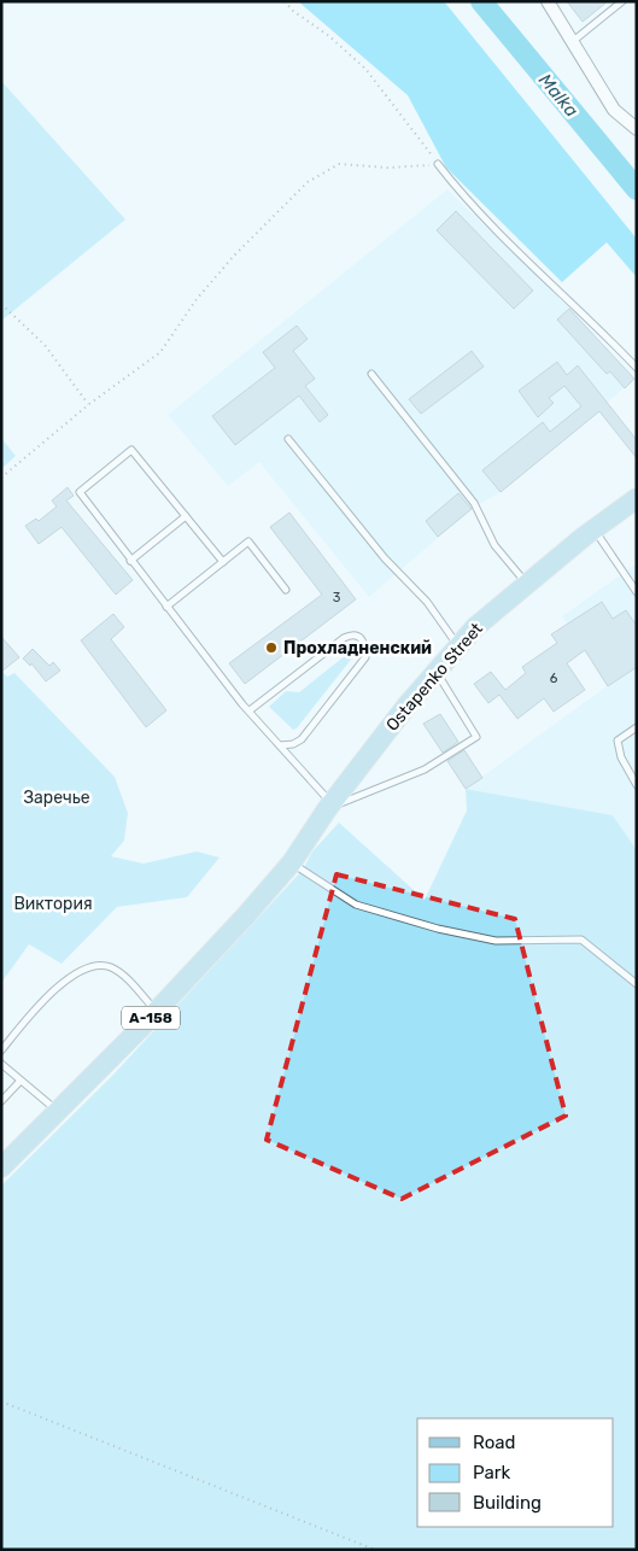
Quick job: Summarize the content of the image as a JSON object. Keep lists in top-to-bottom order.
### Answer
{
  "streets": {
    "main road": ["Ostapenko Street", "А-158"]
  },
  "crossings": [
    ["Ostapenko Street", "А-158"]
  ],
  "water": ["Malka"],
  "parks": ["Заречье", "Виктория"],
  "places": ["Прохладненский"],
  "house_numbers": ["3", "6"],
  "legend": ["Road", "Park", "Building"]
}
